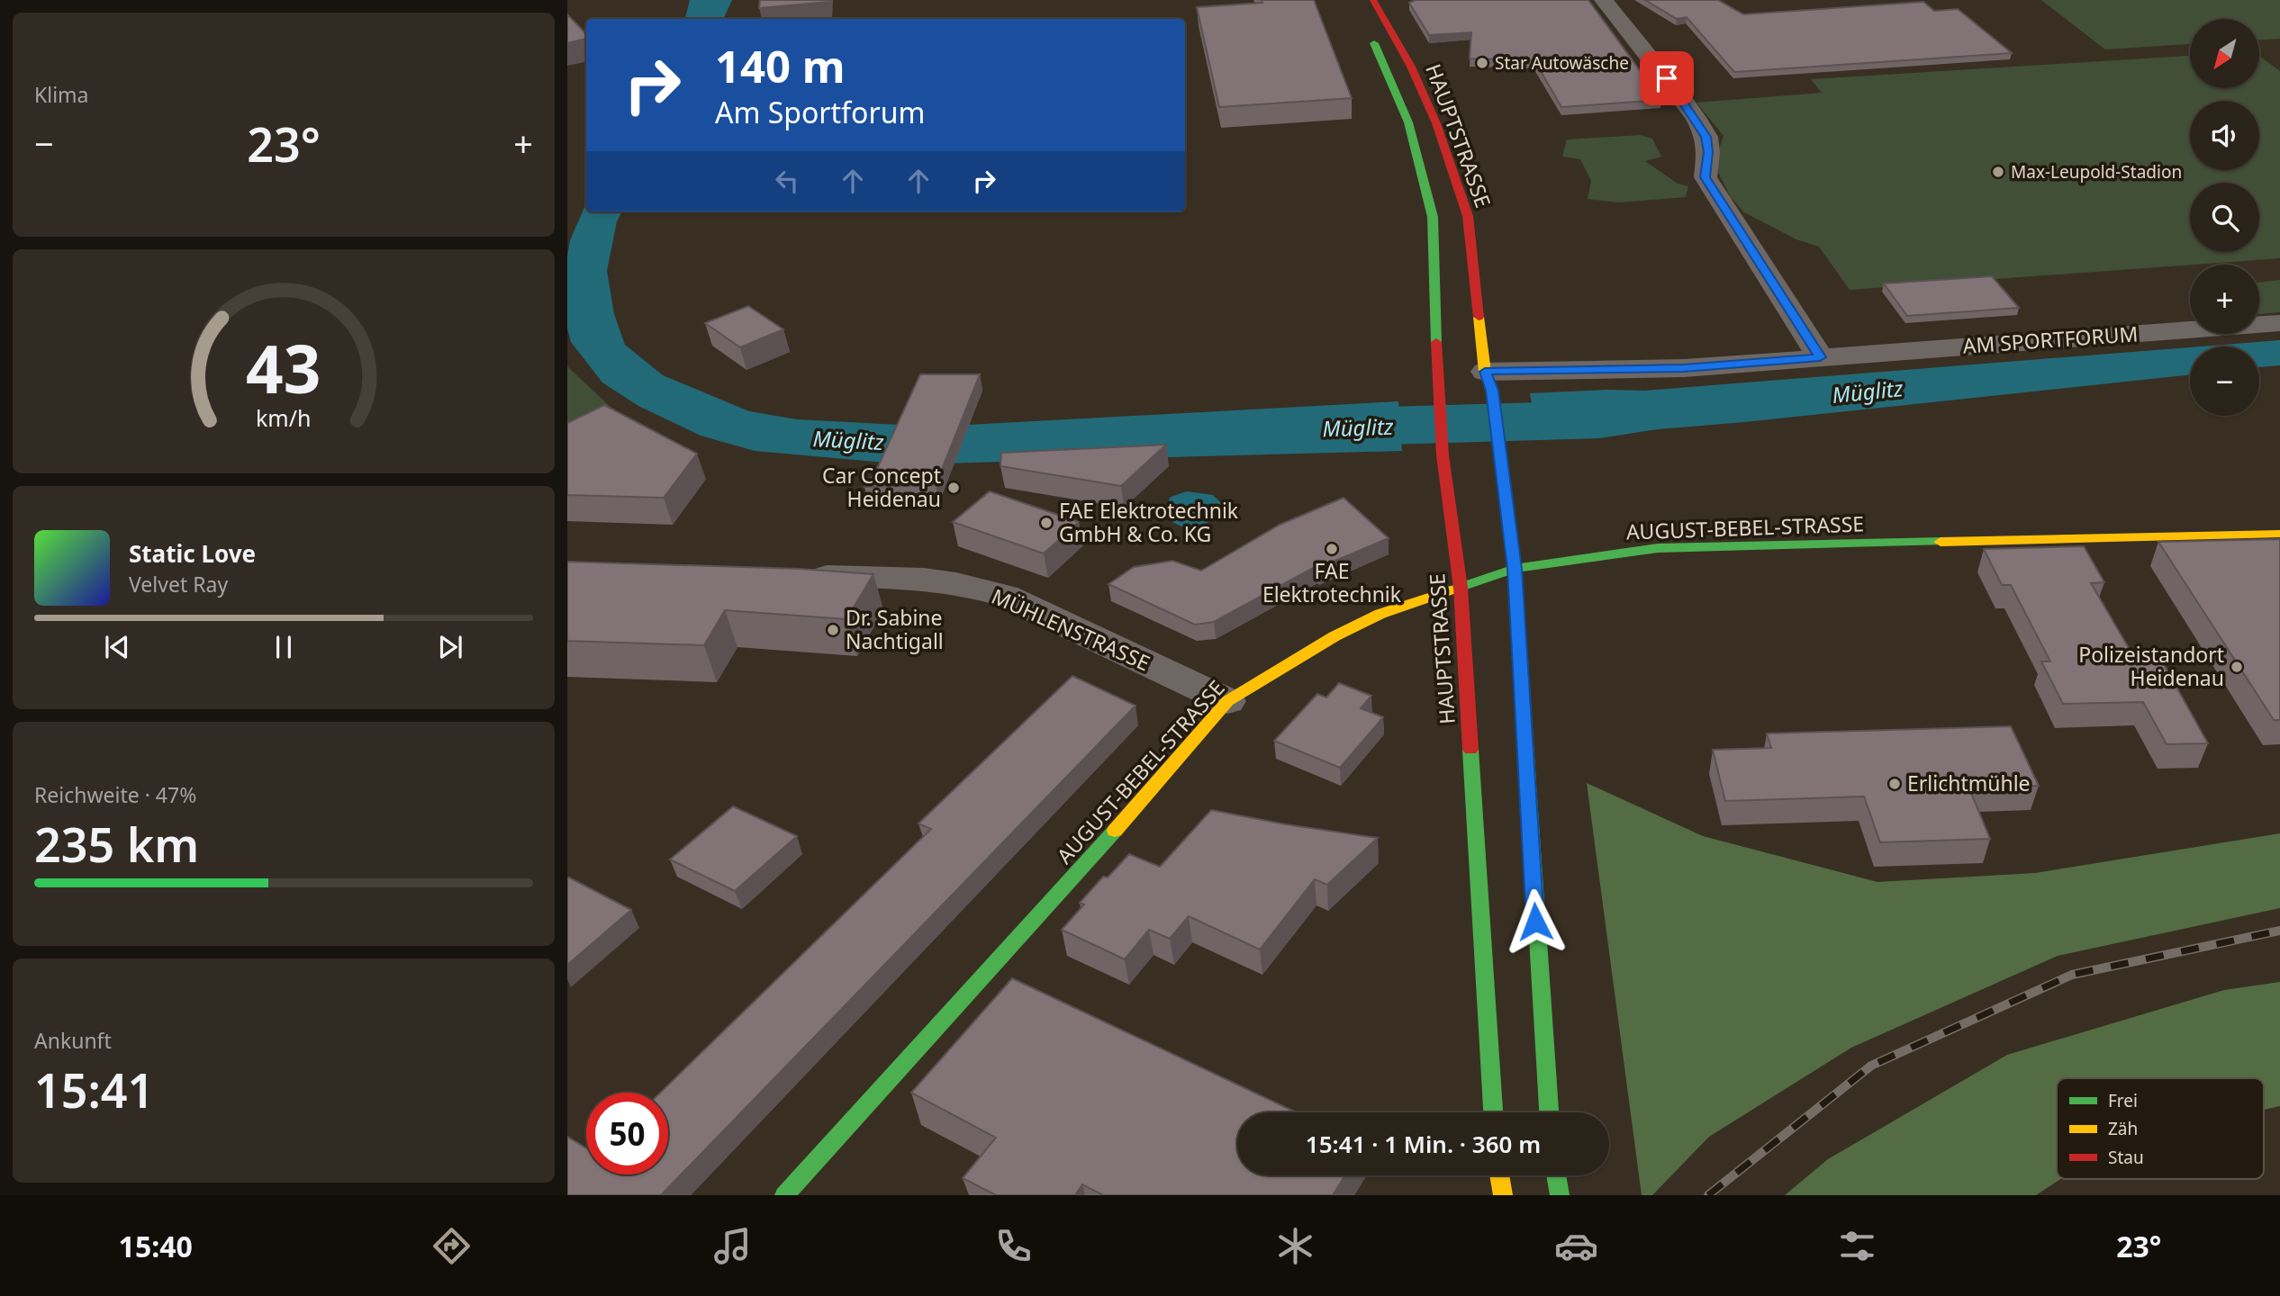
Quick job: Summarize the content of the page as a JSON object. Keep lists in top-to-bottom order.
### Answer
{
  "streets": {
    "main road": ["HAUPTSTRASSE", "AUGUST-BEBEL-STRASSE"],
    "street": ["AM SPORTFORUM", "MÜHLENSTRASSE"]
  },
  "crossings": [
    ["HAUPTSTRASSE", "AM SPORTFORUM"],
    ["HAUPTSTRASSE", "AUGUST-BEBEL-STRASSE"],
    ["AUGUST-BEBEL-STRASSE", "MÜHLENSTRASSE"]
  ],
  "water": ["Müglitz"],
  "places": [
    "Star Autowäsche",
    "Max-Leupold-Stadion",
    "Car Concept Heidenau",
    "FAE Elektrotechnik GmbH & Co. KG",
    "FAE Elektrotechnik",
    "Dr. Sabine Nachtigall",
    "Polizeistandort Heidenau",
    "Erlichtmühle"
  ],
  "legend": ["Frei", "Zäh", "Stau"],
  "north": "bottom left",
  "page": {
    "tile": [
      "Klima",
      ["Reichweite · 47%", "235 km"],
      ["Ankunft", "15:41"]
    ],
    "map_buttons": ["+", "−"],
    "turn": ["140 m", "Am Sportforum"],
    "heat": ["−", "23°", "+"],
    "song": ["Static Love", "Velvet Ray"],
    "limit": "50",
    "trip": "15:41 · 1 Min. · 360 m",
    "tabs": ["15:40", "23°"],
    "gauge": ["43", "km/h"]
  }
}
